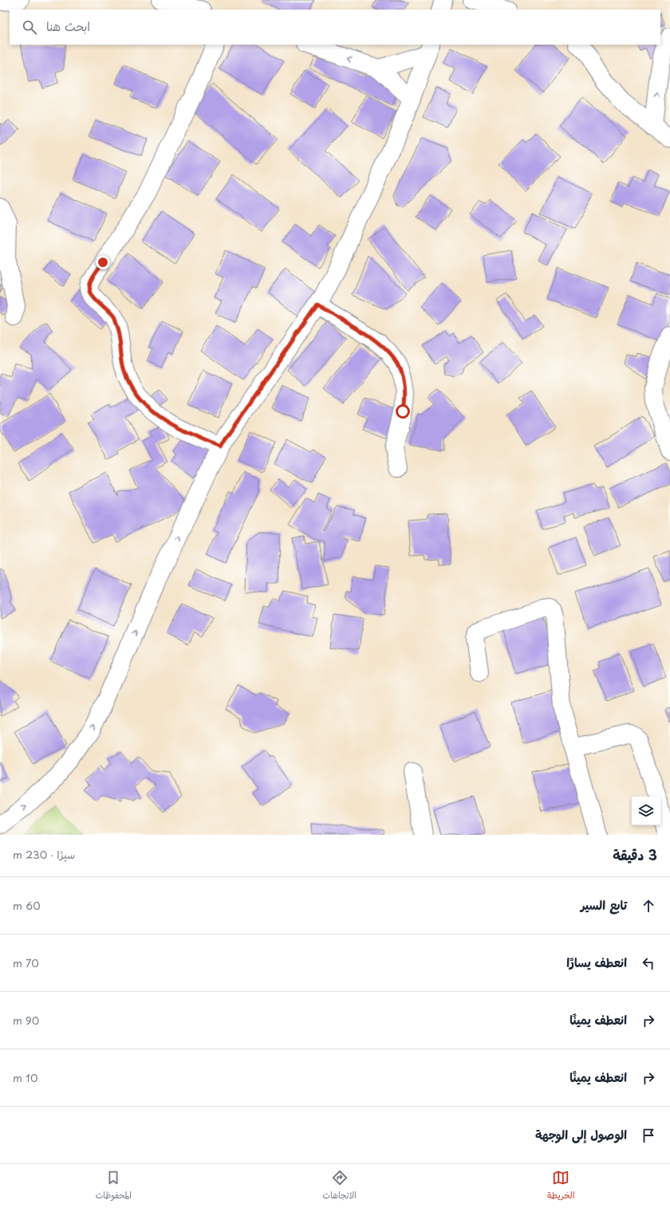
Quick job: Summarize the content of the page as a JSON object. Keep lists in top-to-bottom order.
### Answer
{
  "page": {
    "search": "ابحث هنا",
    "heading": ["3 دقيقة", "سيرًا · 230 m"],
    "list": [
      ["تابع السير", "60 m"],
      ["انعطف يسارًا", "70 m"],
      ["انعطف يمينًا", "90 m"],
      ["انعطف يمينًا", "10 m"],
      "الوصول إلى الوجهة"
    ],
    "nav": ["الخريطة", "الاتجاهات", "المحفوظات"]
  }
}
